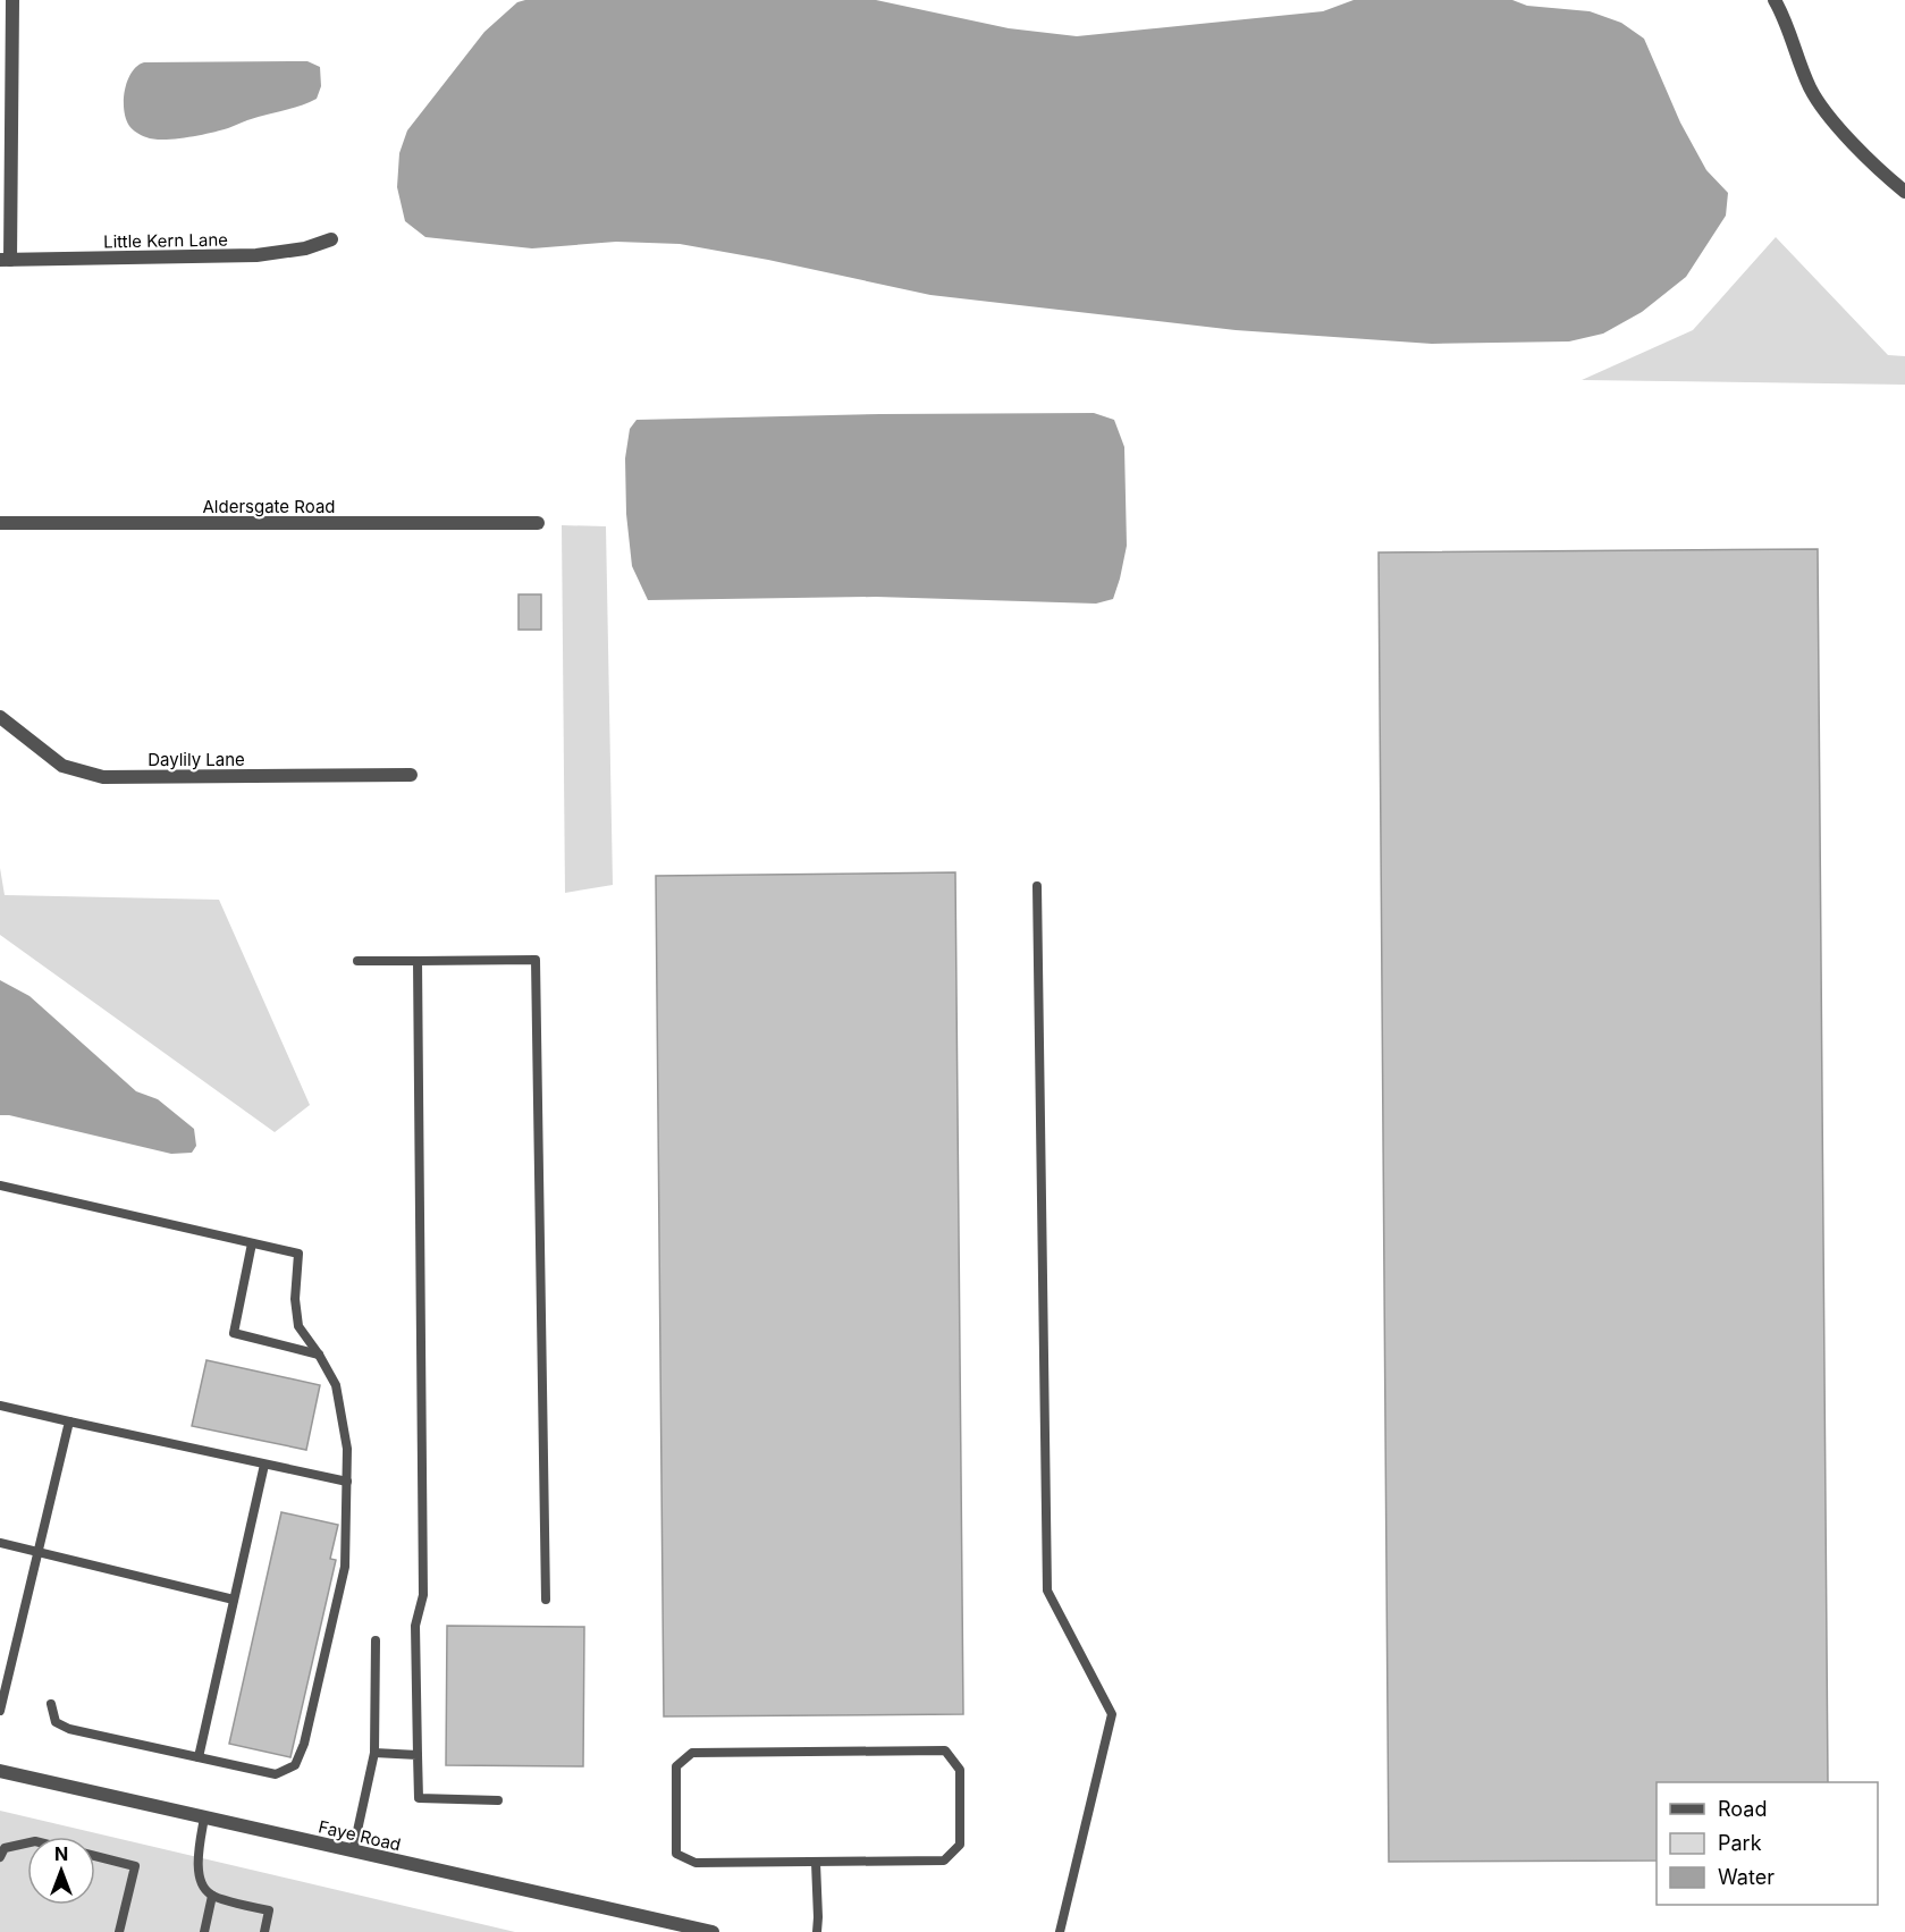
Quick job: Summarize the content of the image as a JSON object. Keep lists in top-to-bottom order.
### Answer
{
  "streets": {
    "street": [
      "Little Kern Lane",
      "Aldersgate Road",
      "Daylily Lane",
      "Faye Road"
    ]
  },
  "legend": ["Road", "Park", "Water"],
  "north": "top"
}
